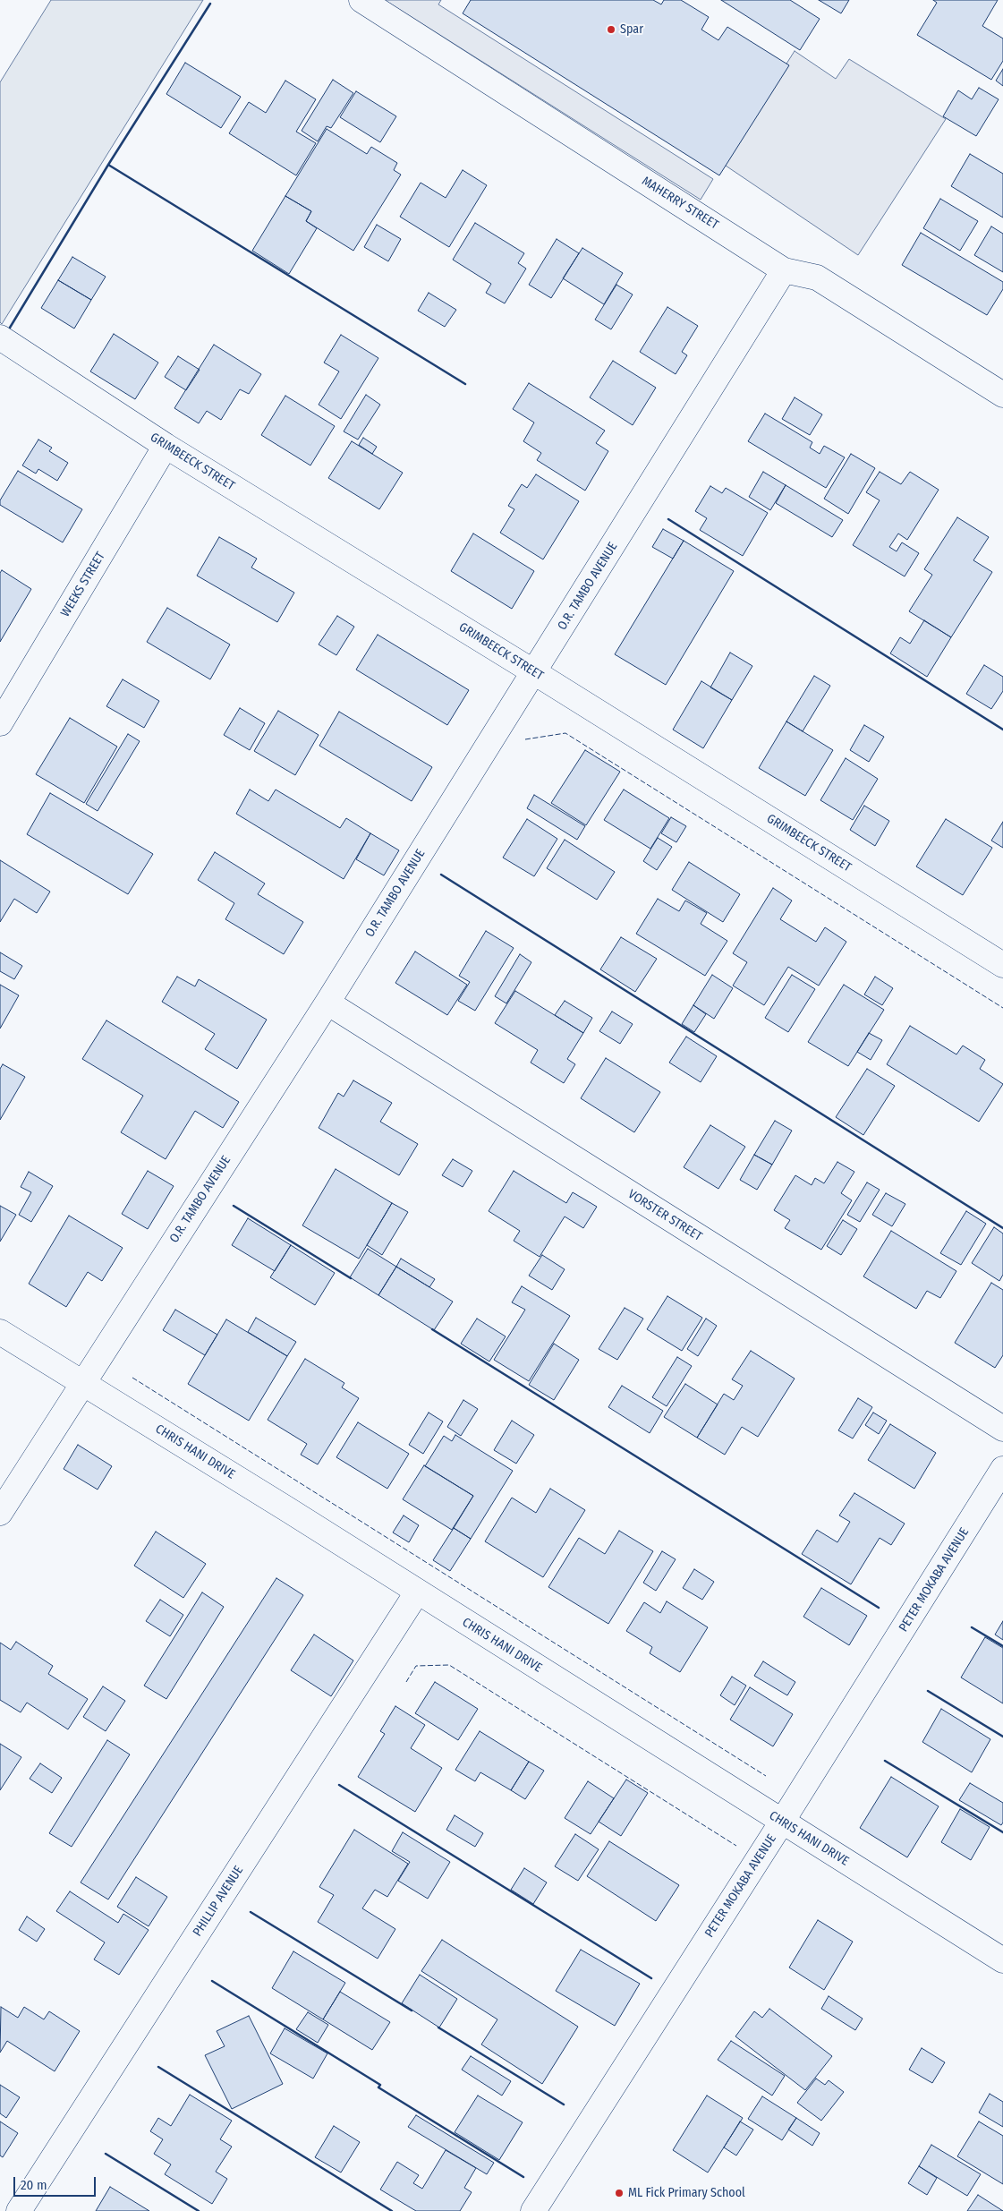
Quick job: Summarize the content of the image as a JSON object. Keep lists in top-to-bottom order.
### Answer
{
  "streets": {
    "street": [
      "MAHERRY STREET",
      "GRIMBEECK STREET",
      "WEEKS STREET",
      "O.R. TAMBO AVENUE",
      "VORSTER STREET",
      "CHRIS HANI DRIVE",
      "PETER MOKABA AVENUE",
      "PHILLIP AVENUE"
    ]
  },
  "crossings": [
    ["MAHERRY STREET", "O.R. TAMBO AVENUE"],
    ["GRIMBEECK STREET", "WEEKS STREET"],
    ["GRIMBEECK STREET", "O.R. TAMBO AVENUE"],
    ["O.R. TAMBO AVENUE", "VORSTER STREET"],
    ["O.R. TAMBO AVENUE", "CHRIS HANI DRIVE"],
    ["CHRIS HANI DRIVE", "PETER MOKABA AVENUE"],
    ["CHRIS HANI DRIVE", "PHILLIP AVENUE"]
  ],
  "places": ["Spar", "ML Fick Primary School"],
  "scale_bar": "20 m"
}
